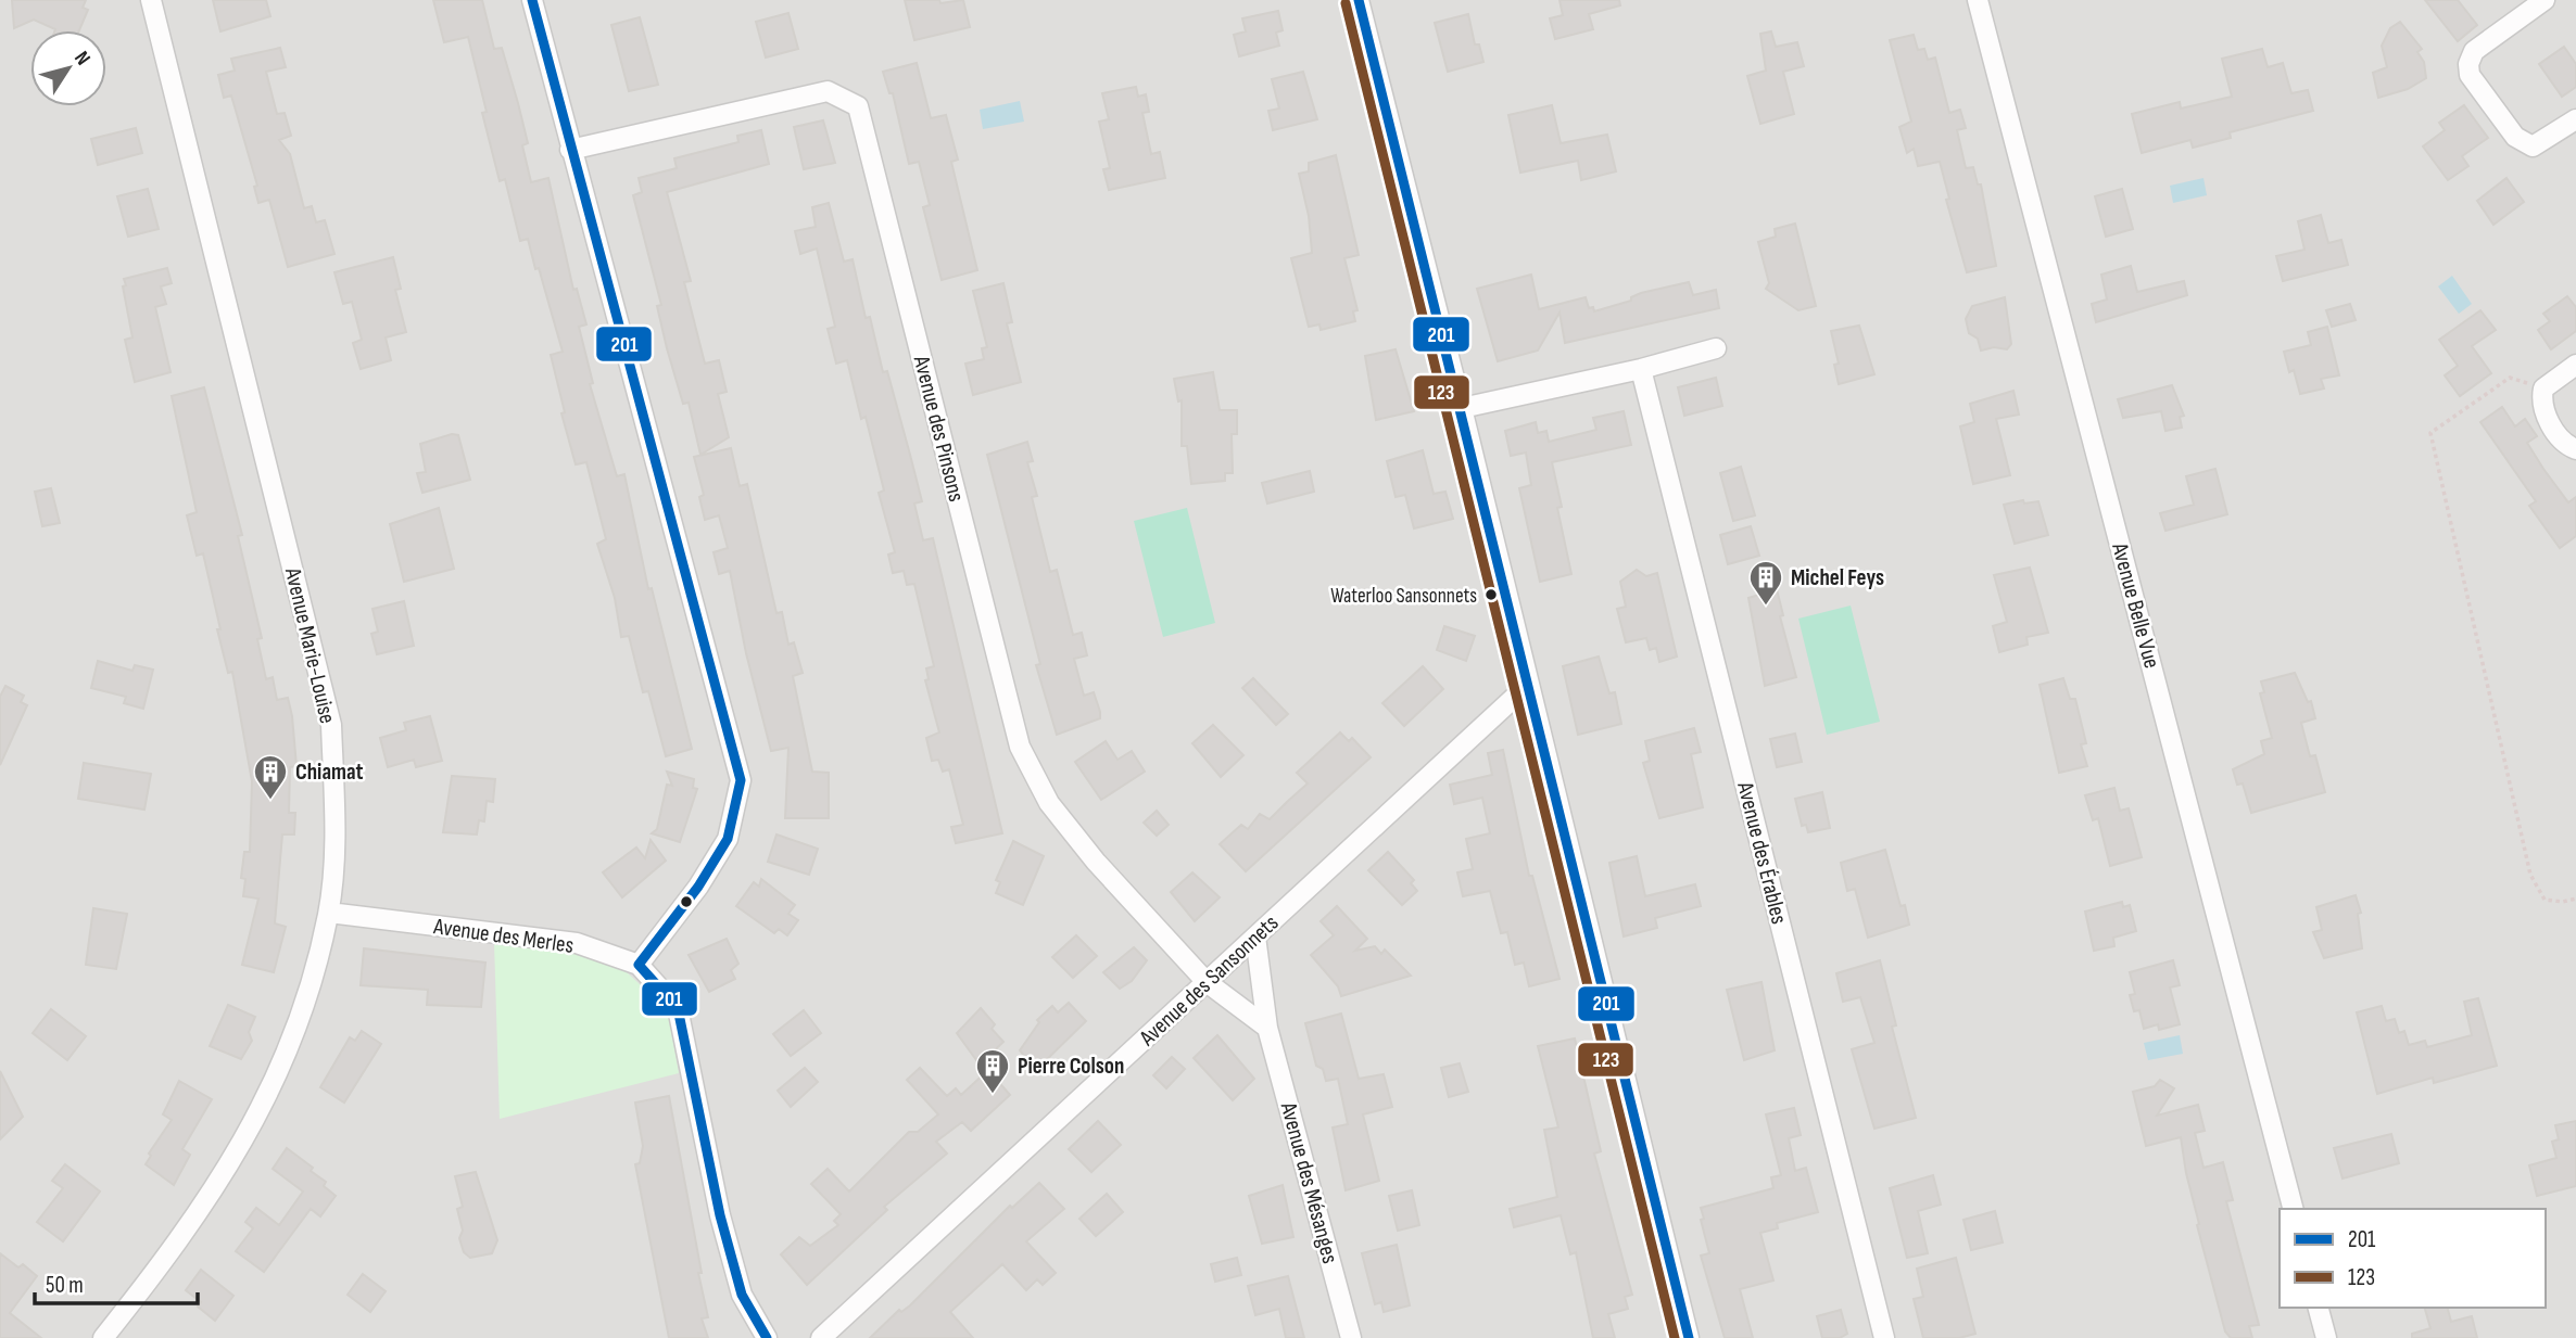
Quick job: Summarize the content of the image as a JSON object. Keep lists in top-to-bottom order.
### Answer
{
  "streets": {
    "street": [
      "Avenue des Pinsons",
      "Avenue Belle Vue",
      "Avenue Marie-Louise",
      "Avenue des Érables",
      "Avenue des Merles",
      "Avenue des Sansonnets",
      "Avenue des Mésanges"
    ]
  },
  "crossings": [
    ["Avenue des Pinsons", "Avenue des Sansonnets"],
    ["Avenue Marie-Louise", "Avenue des Merles"],
    ["Avenue des Sansonnets", "Avenue des Mésanges"]
  ],
  "places": {
    "other": ["Waterloo Sansonnets"],
    "building": ["Michel Feys", "Chiamat", "Pierre Colson"]
  },
  "lines": ["transit line 201", "transit line 123"],
  "legend": ["201", "123"],
  "scale_bar": "50 m",
  "north": "top right"
}
